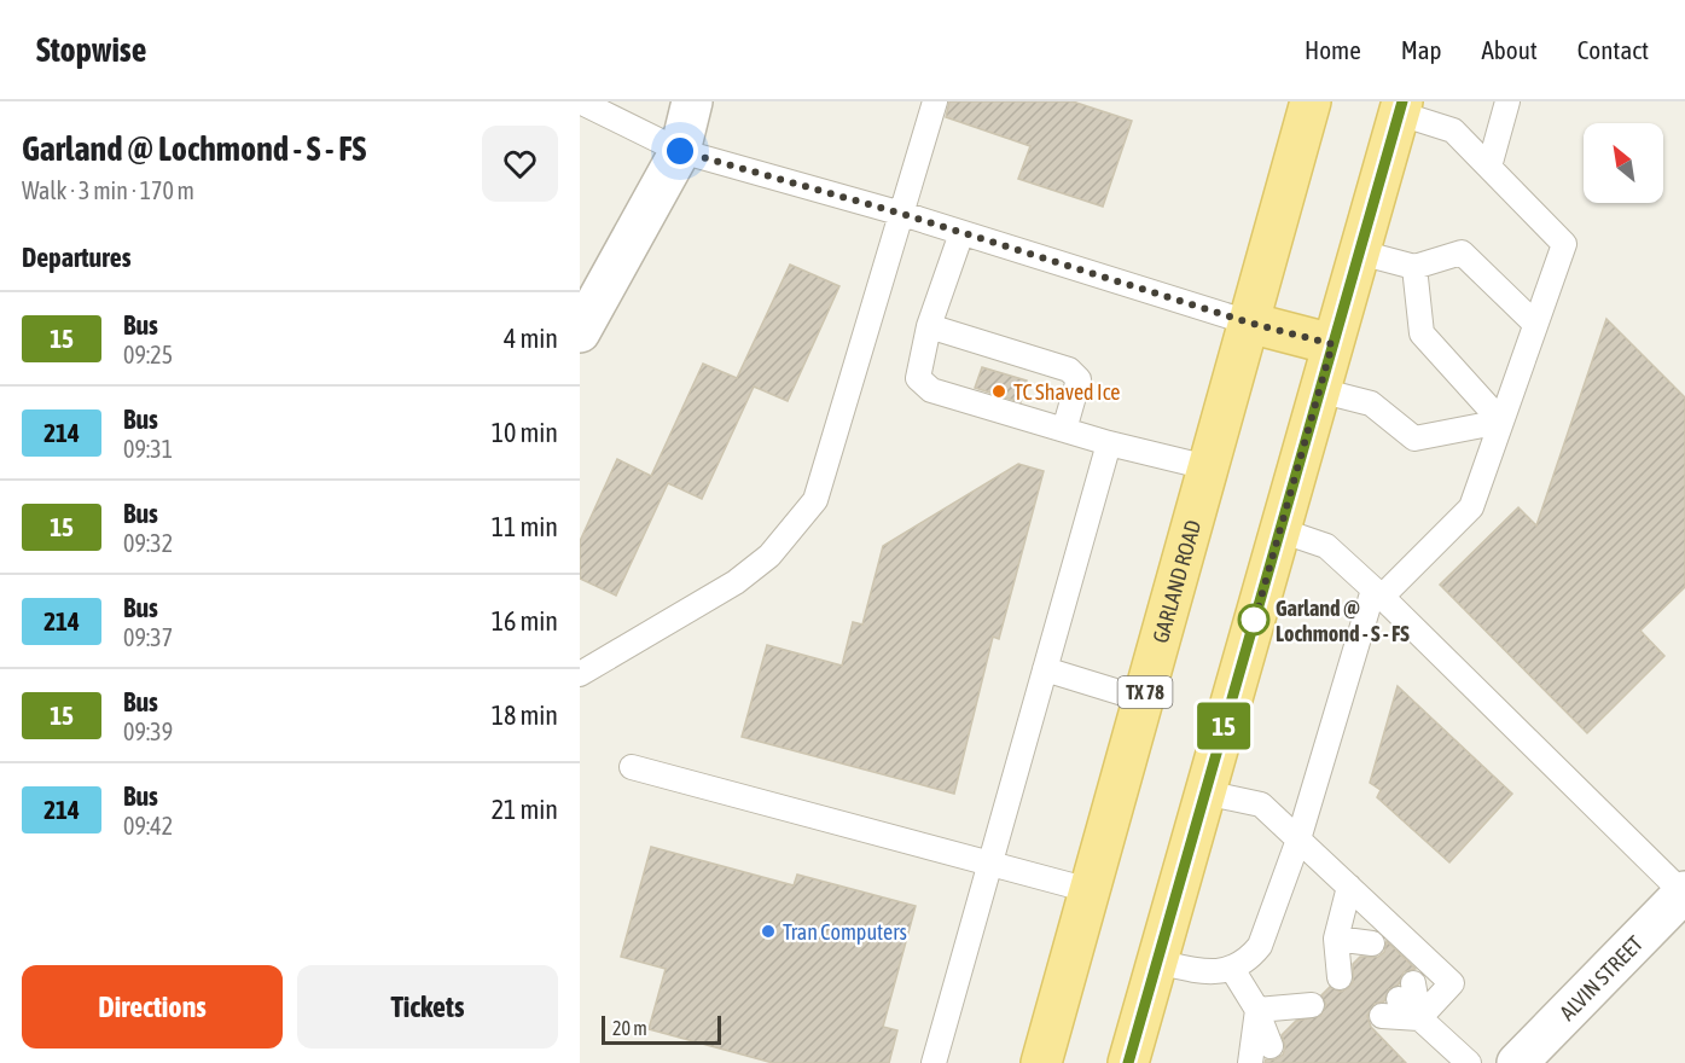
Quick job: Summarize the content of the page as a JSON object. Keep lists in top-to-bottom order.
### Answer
{
  "streets": {
    "main road": ["GARLAND ROAD", "TX 78"],
    "street": ["ALVIN STREET"]
  },
  "places": ["TC Shaved Ice", "Garland @ Lochmond - S - FS", "Tran Computers"],
  "lines": ["bus line 15"],
  "scale_bar": "20 m",
  "north": "top left",
  "page": {
    "header": "Stopwise",
    "nav": [
      "Home",
      "Map",
      "About",
      "Contact"
    ],
    "heading": [
      ["Garland @ Lochmond - S - FS", "Walk · 3 min · 170 m"],
      "Departures"
    ],
    "on_map": "15",
    "list": [
      {
        "mark": "15",
        "name": "Bus",
        "note": "09:25",
        "value": "4 min"
      },
      {
        "mark": "214",
        "name": "Bus",
        "note": "09:31",
        "value": "10 min"
      },
      {
        "mark": "15",
        "name": "Bus",
        "note": "09:32",
        "value": "11 min"
      },
      {
        "mark": "214",
        "name": "Bus",
        "note": "09:37",
        "value": "16 min"
      },
      {
        "mark": "15",
        "name": "Bus",
        "note": "09:39",
        "value": "18 min"
      },
      {
        "mark": "214",
        "name": "Bus",
        "note": "09:42",
        "value": "21 min"
      }
    ],
    "buttons": ["Directions", "Tickets"],
    "scale": "20 m"
  }
}
